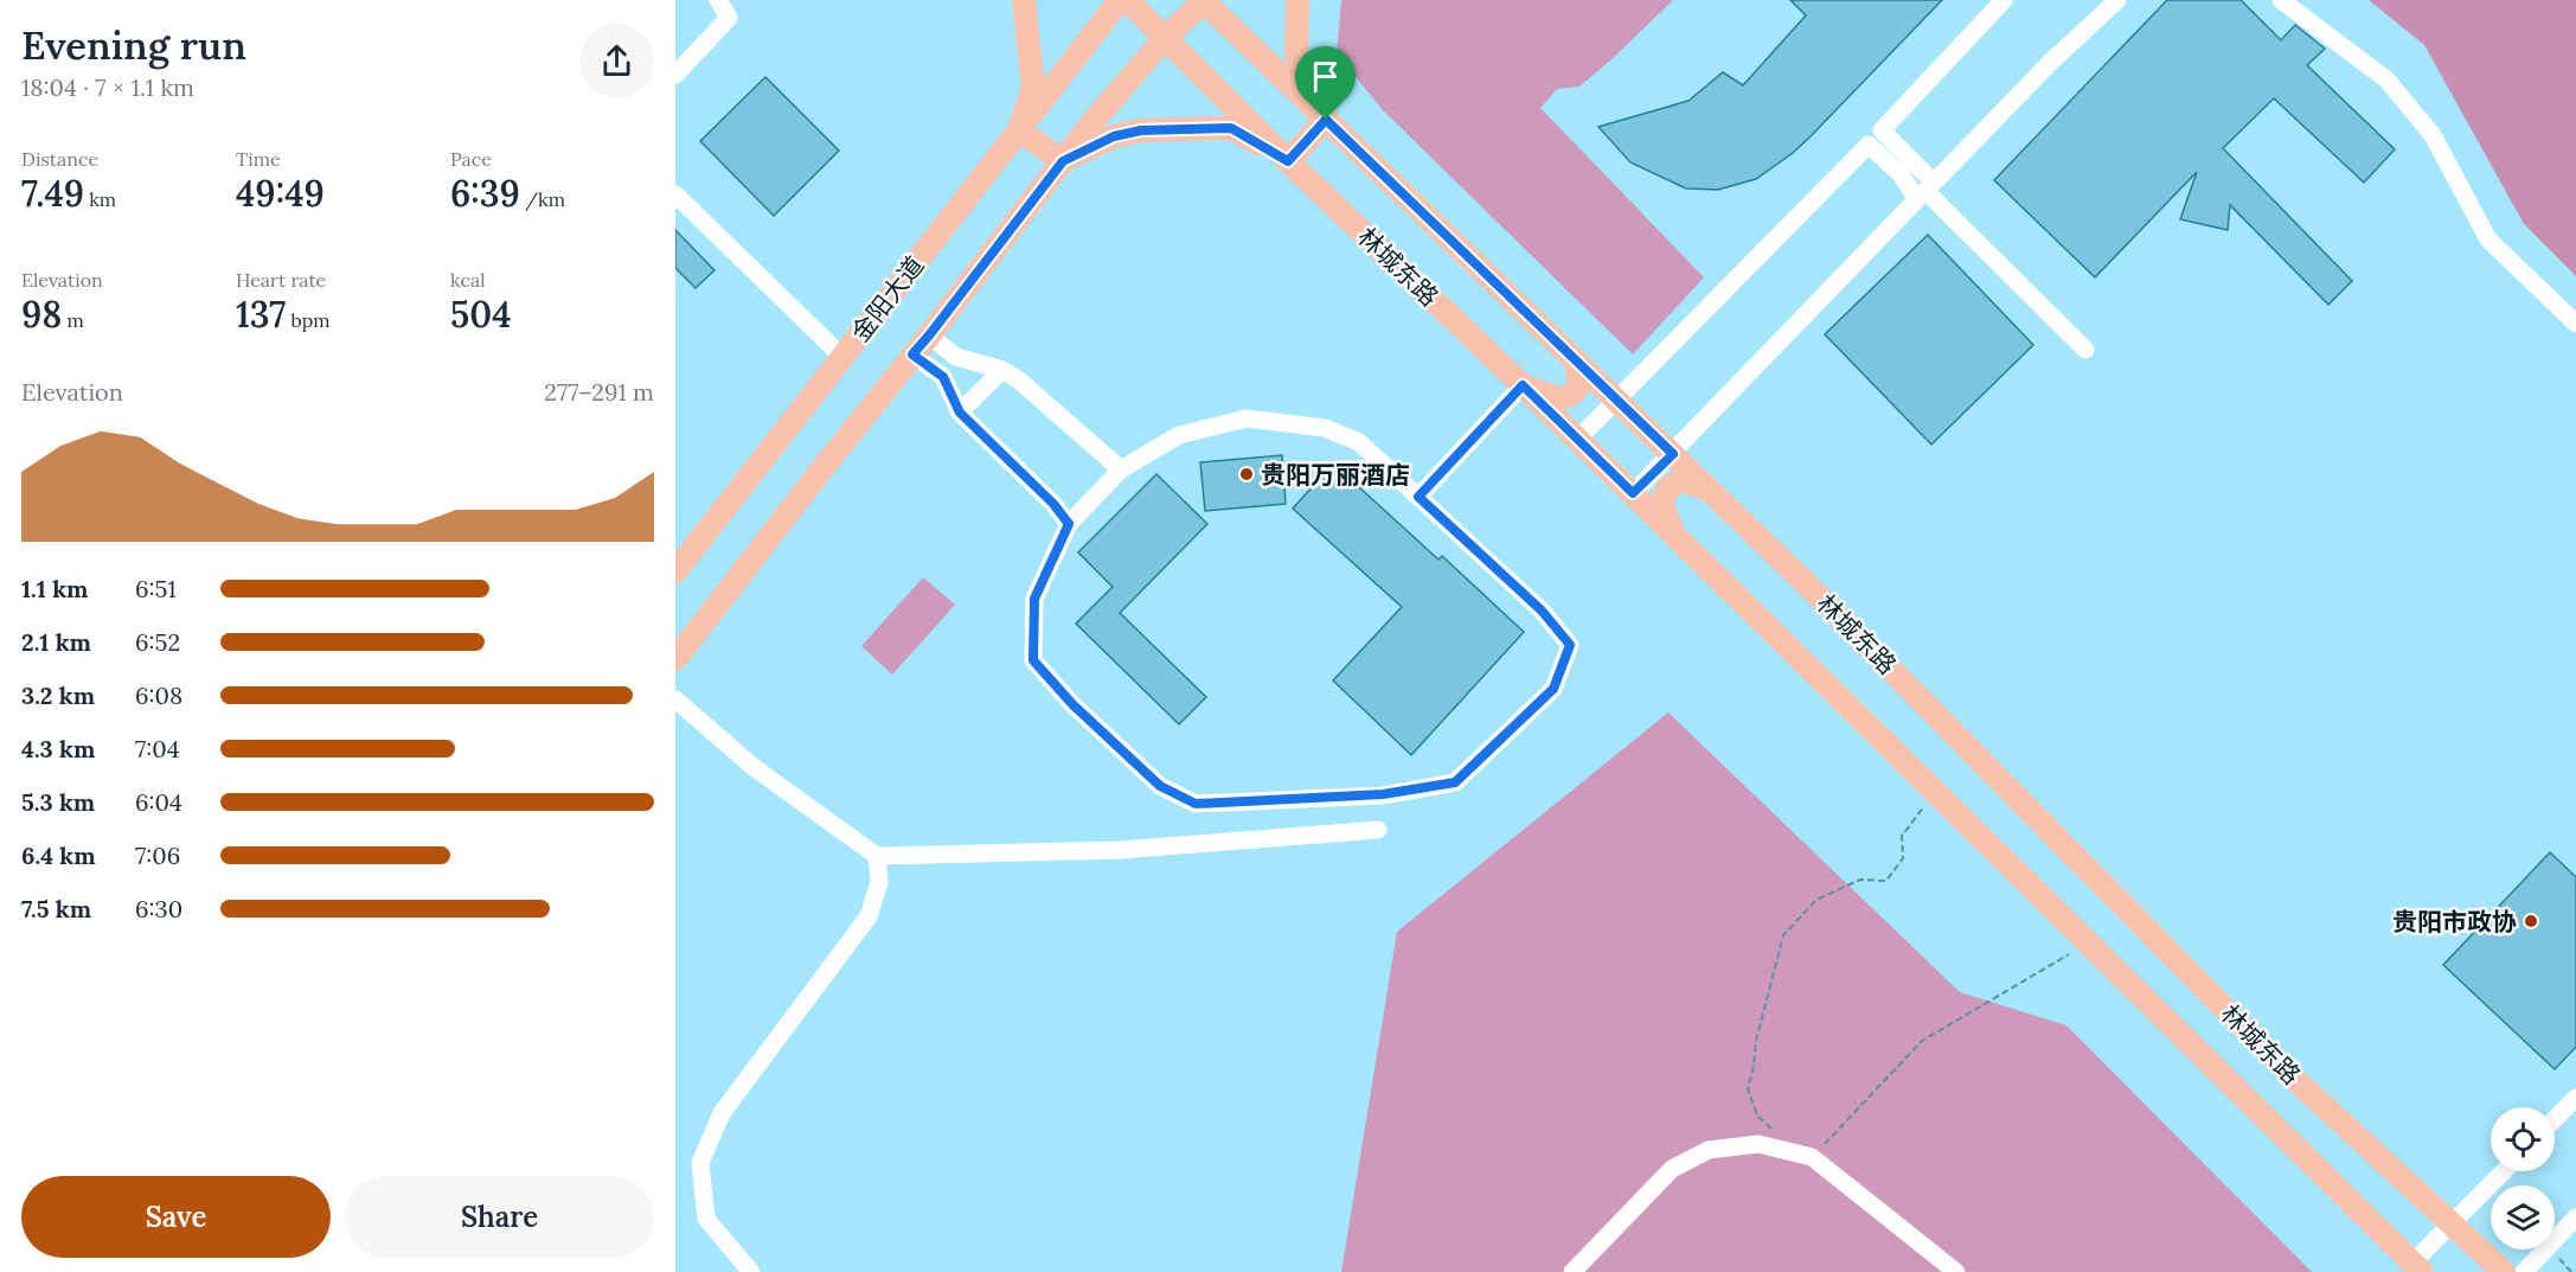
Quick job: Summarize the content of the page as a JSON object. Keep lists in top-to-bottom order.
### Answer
{
  "streets": {
    "main road": ["林城东路", "金阳大道"]
  },
  "places": ["贵阳万丽酒店", "贵阳市政协"],
  "page": {
    "heading": ["Evening run", "18:04 · 7 × 1.1 km"],
    "stats": [
      ["Distance", "7.49 km"],
      ["Time", "49:49"],
      ["Pace", "6:39 /km"],
      ["Elevation", "98 m"],
      ["Heart rate", "137 bpm"],
      ["kcal", "504"]
    ],
    "chart": ["Elevation", "277–291 m"],
    "list": [
      {
        "name": "1.1 km",
        "note": "6:51"
      },
      {
        "name": "2.1 km",
        "note": "6:52"
      },
      {
        "name": "3.2 km",
        "note": "6:08"
      },
      {
        "name": "4.3 km",
        "note": "7:04"
      },
      {
        "name": "5.3 km",
        "note": "6:04"
      },
      {
        "name": "6.4 km",
        "note": "7:06"
      },
      {
        "name": "7.5 km",
        "note": "6:30"
      }
    ],
    "buttons": ["Save", "Share"]
  }
}
